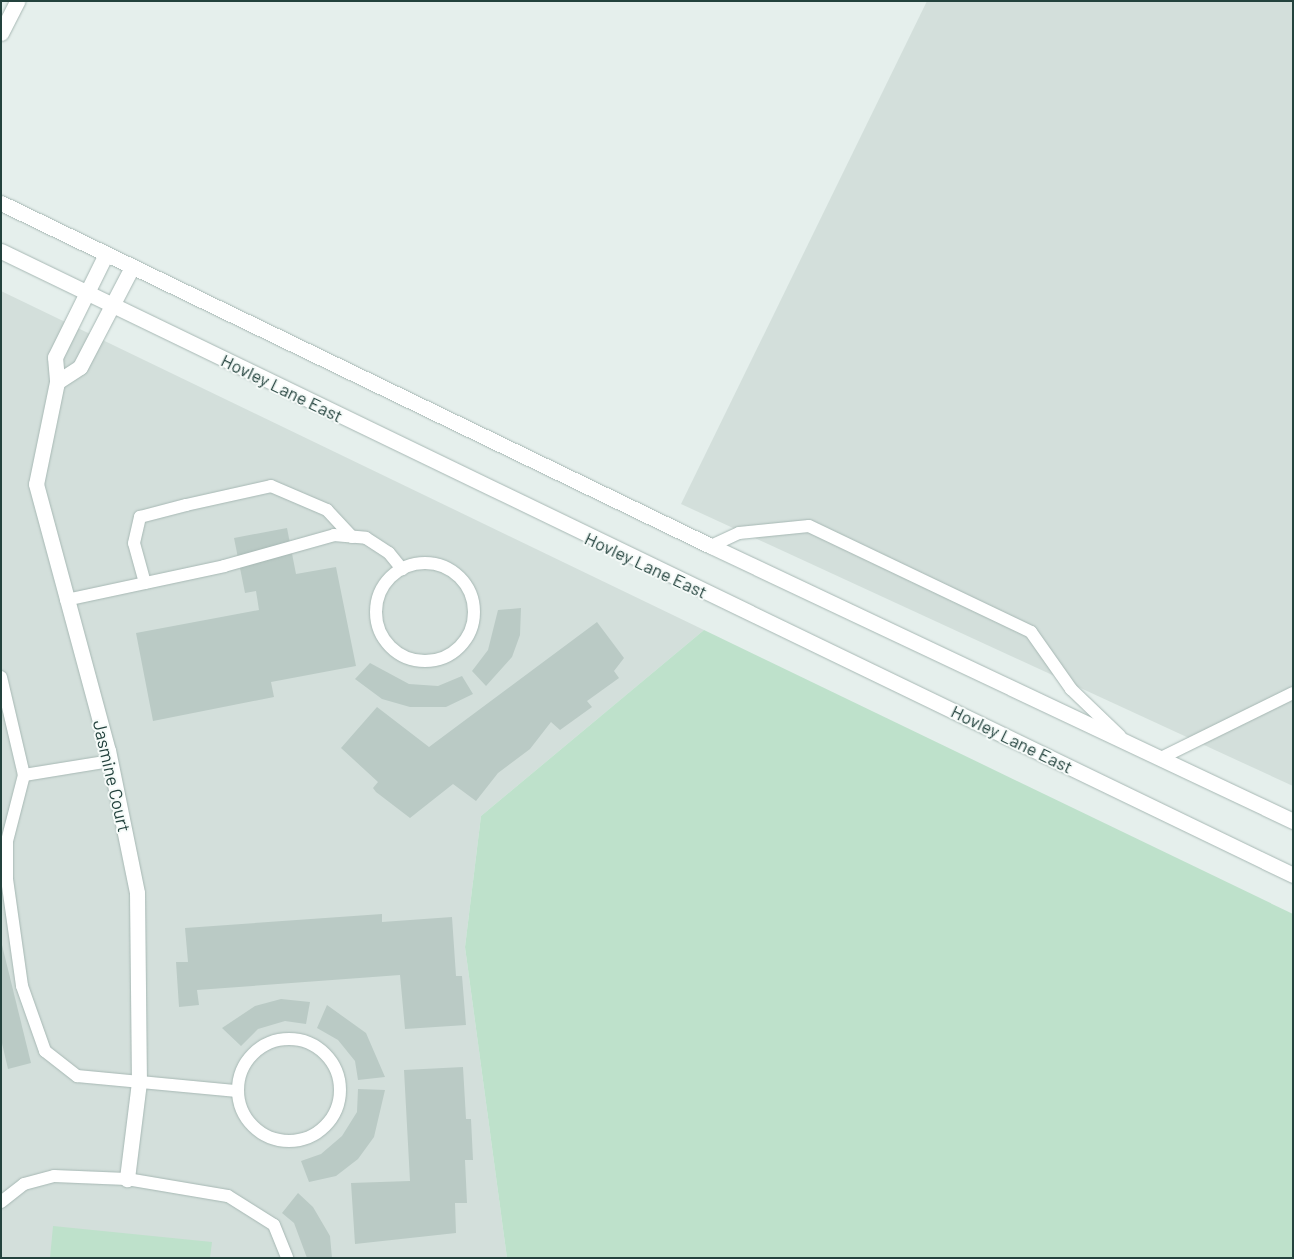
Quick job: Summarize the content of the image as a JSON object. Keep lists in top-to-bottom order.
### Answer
{
  "streets": {
    "street": ["Hovley Lane East", "Jasmine Court"]
  },
  "crossings": [
    ["Hovley Lane East", "Jasmine Court"]
  ]
}
